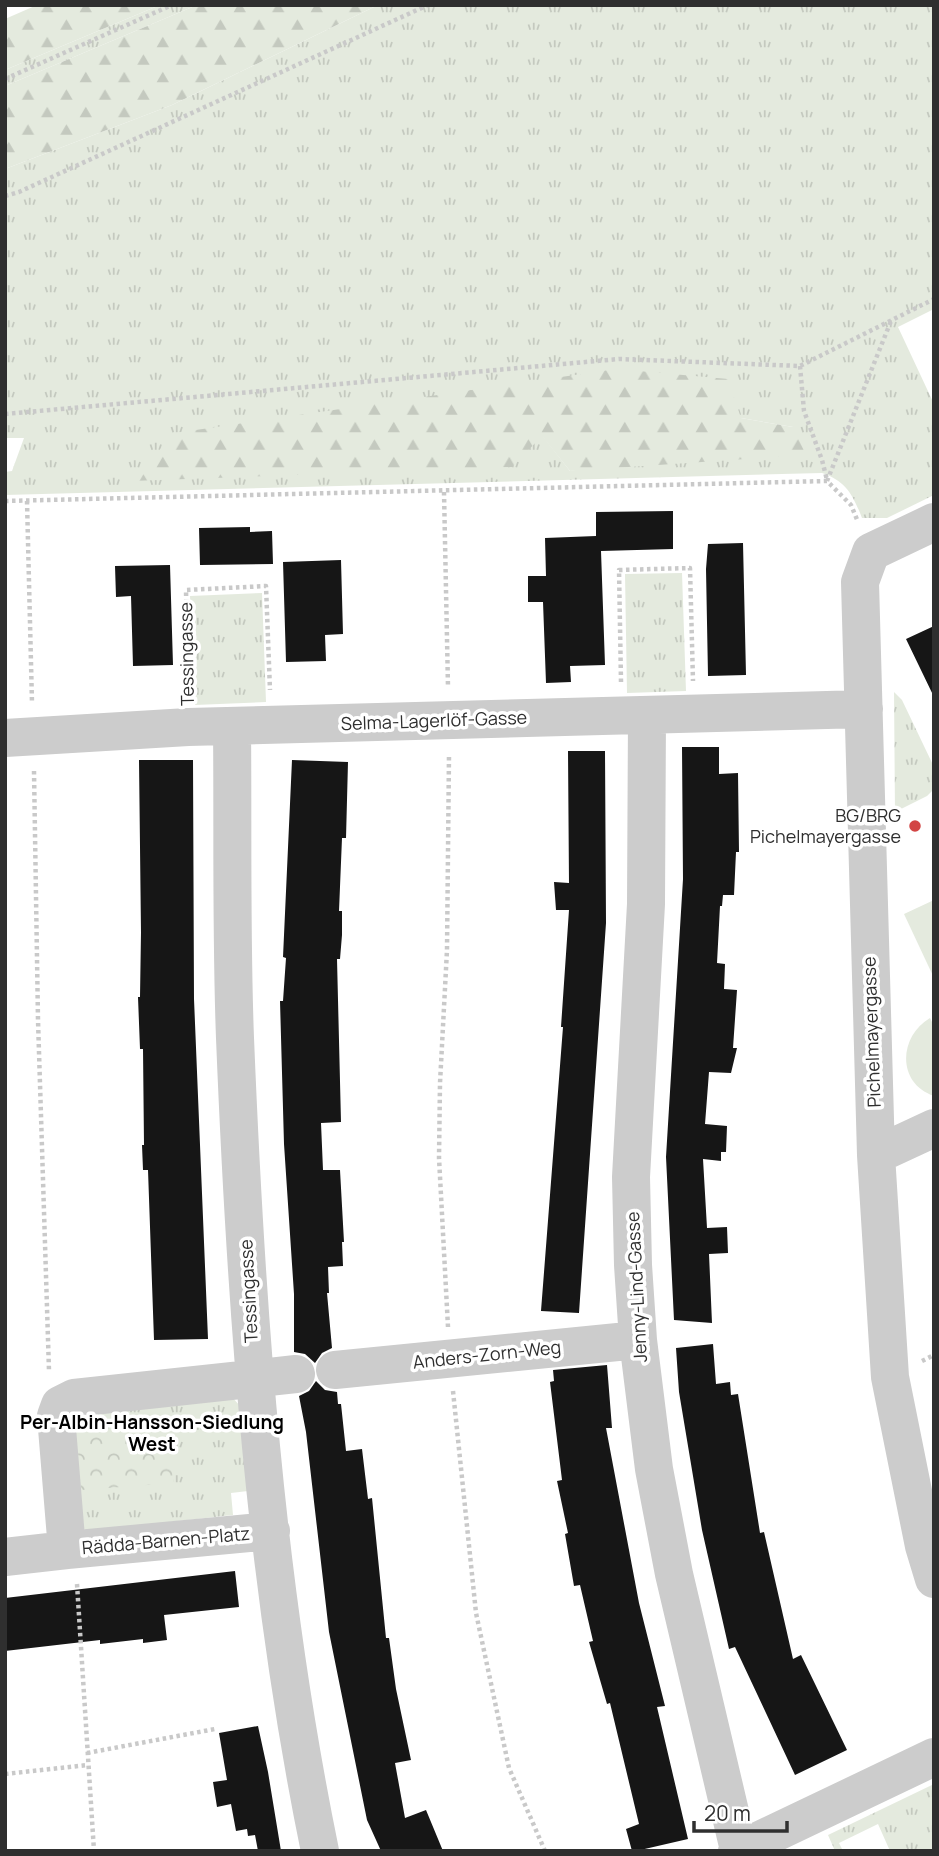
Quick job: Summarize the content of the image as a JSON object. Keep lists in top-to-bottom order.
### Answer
{
  "streets": {
    "street": [
      "Tessingasse",
      "Selma-Lagerlöf-Gasse",
      "Pichelmayergasse",
      "Jenny-Lind-Gasse",
      "Anders-Zorn-Weg",
      "Rädda-Barnen-Platz"
    ]
  },
  "crossings": [
    ["Tessingasse", "Selma-Lagerlöf-Gasse"],
    ["Tessingasse", "Rädda-Barnen-Platz"],
    ["Selma-Lagerlöf-Gasse", "Pichelmayergasse"],
    ["Selma-Lagerlöf-Gasse", "Jenny-Lind-Gasse"],
    ["Jenny-Lind-Gasse", "Anders-Zorn-Weg"]
  ],
  "districts": ["Per-Albin-Hansson-Siedlung West"],
  "places": ["BG/BRG Pichelmayergasse"],
  "scale_bar": "20 m"
}
